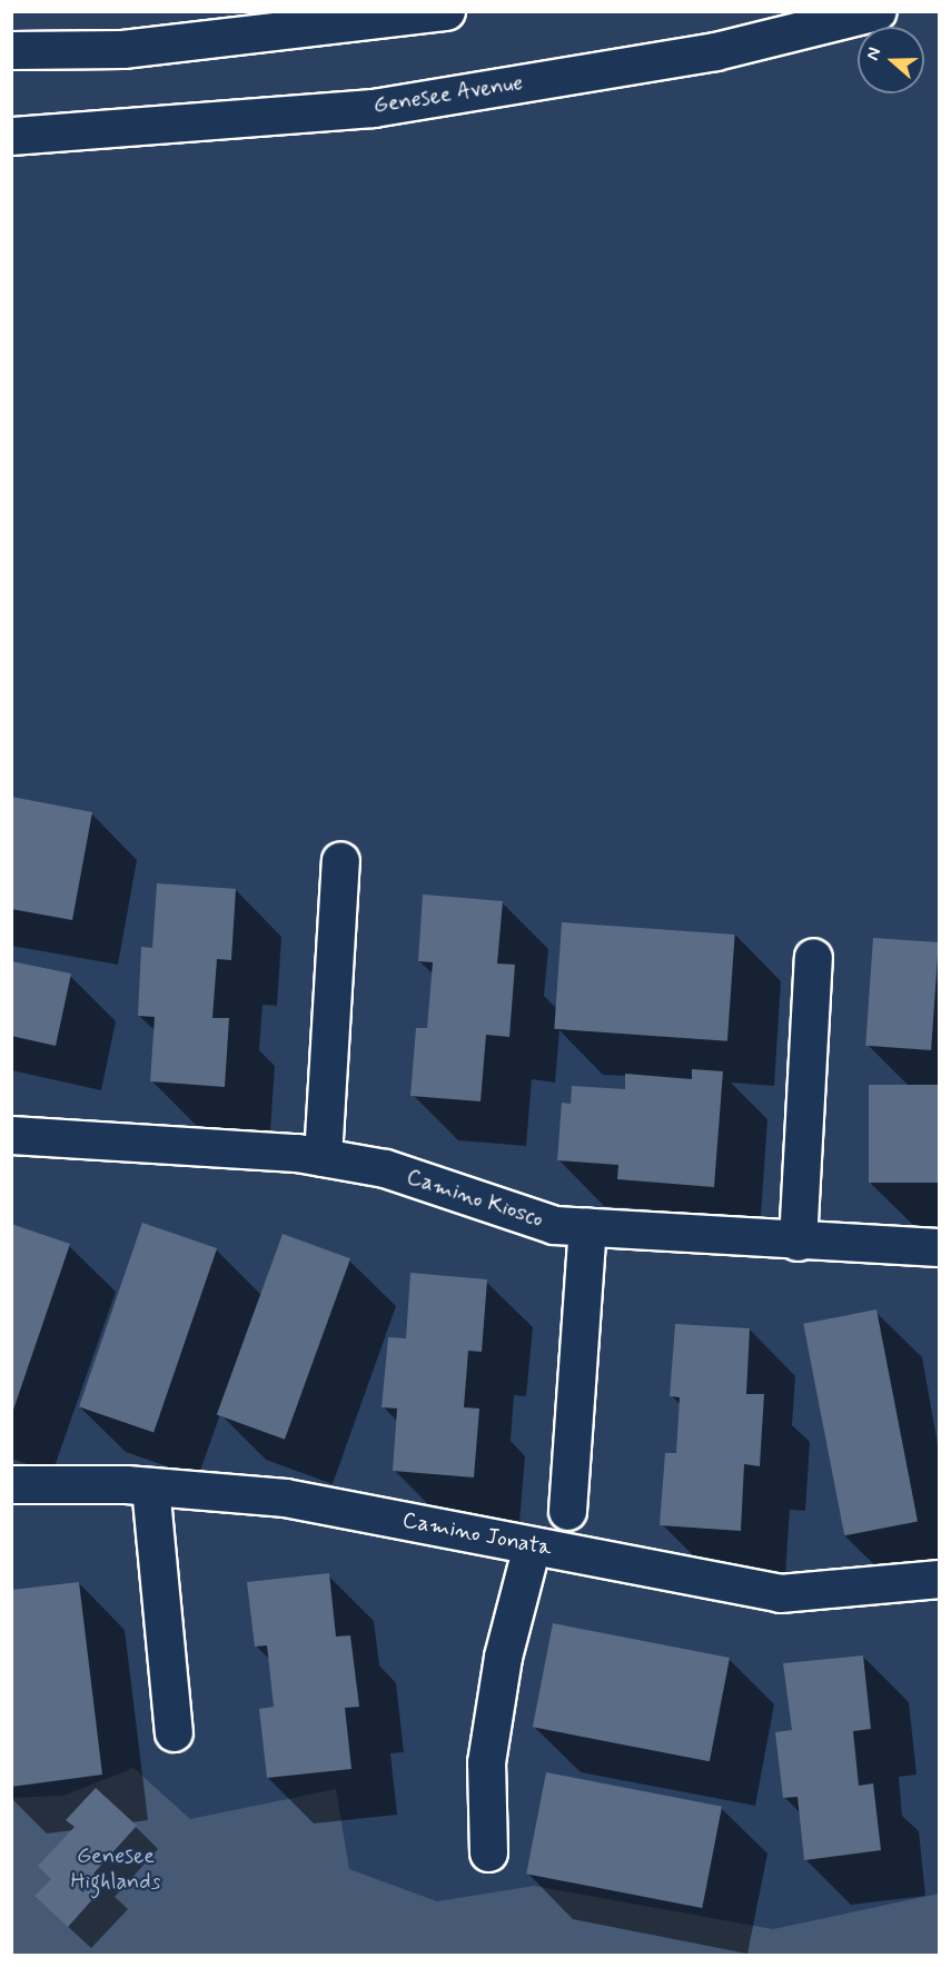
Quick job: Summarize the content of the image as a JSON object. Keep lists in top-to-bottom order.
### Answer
{
  "streets": {
    "street": ["Genesee Avenue", "Camino Kiosco", "Camino Jonata"]
  },
  "parks": ["Genesee Highlands"],
  "north": "left"
}
